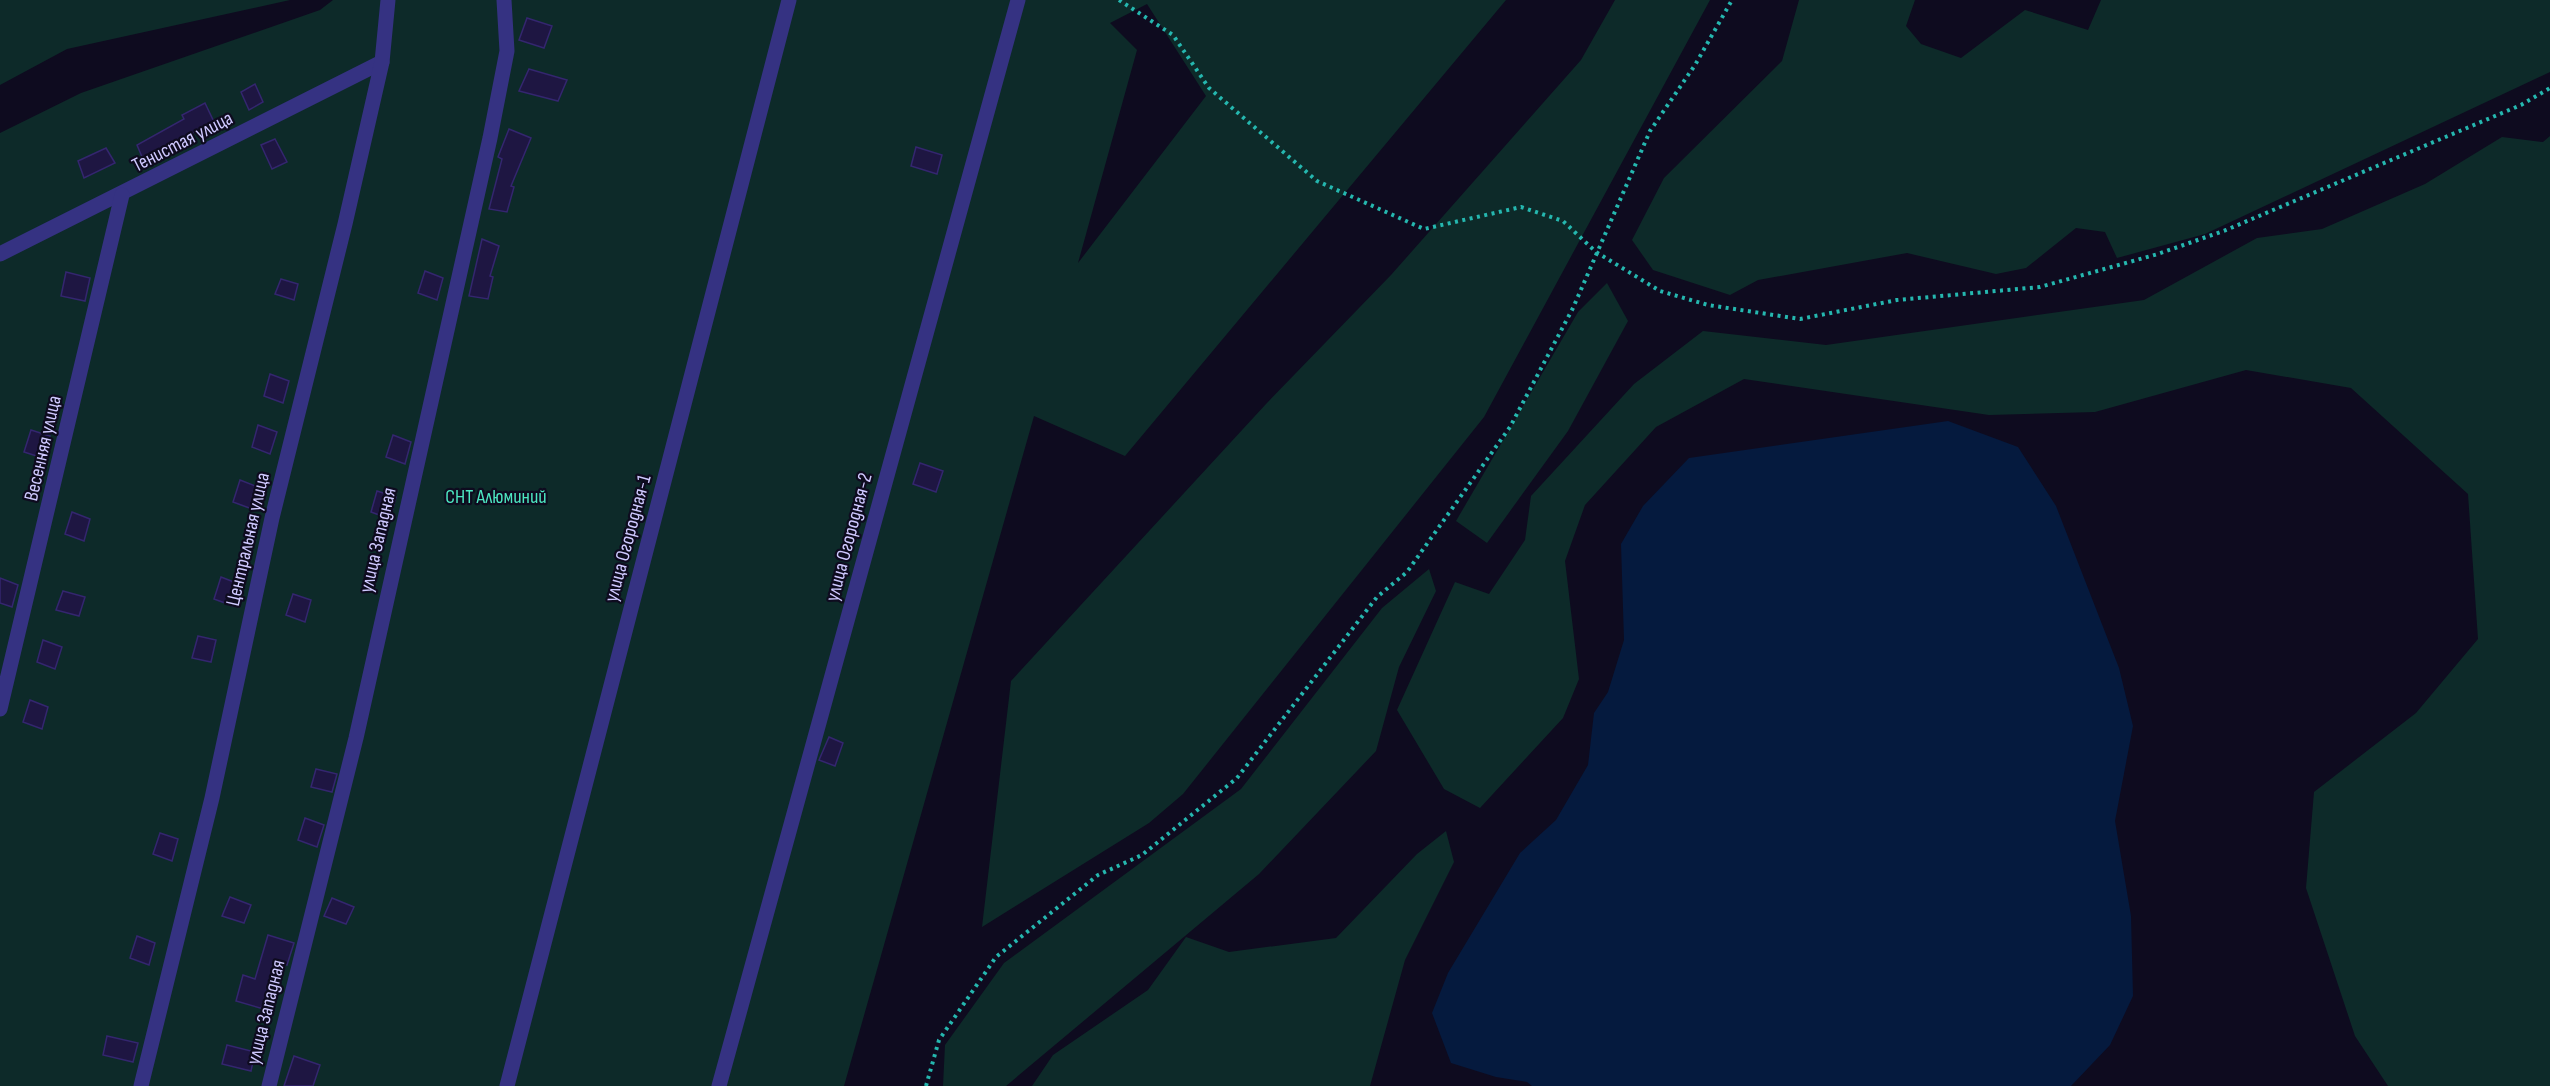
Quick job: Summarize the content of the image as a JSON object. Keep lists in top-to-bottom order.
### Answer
{
  "streets": {
    "street": [
      "Тенистая улица",
      "Весенняя улица",
      "улица Огородная-2",
      "улица Огородная-1",
      "Центральная улица",
      "улица Западная"
    ]
  },
  "crossings": [
    ["Тенистая улица", "Весенняя улица"],
    ["Тенистая улица", "Центральная улица"]
  ],
  "parks": ["СНТ Алюминий"]
}
